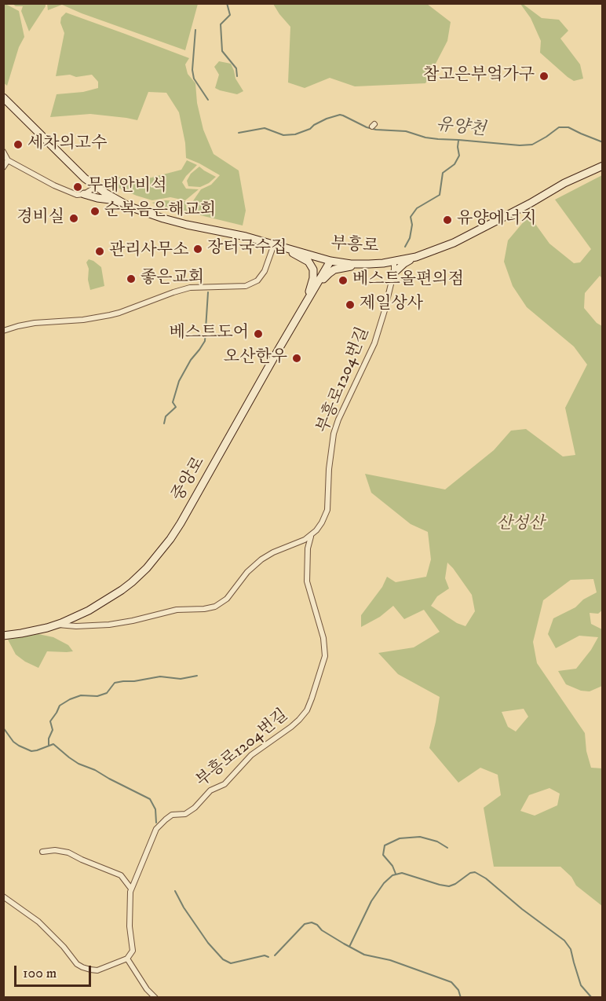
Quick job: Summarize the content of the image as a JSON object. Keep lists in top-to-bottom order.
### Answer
{
  "streets": {
    "main road": ["부흥로", "중앙로"],
    "street": ["부흥로1204번길"]
  },
  "crossings": [
    ["부흥로", "부흥로1204번길"],
    ["부흥로", "중앙로"],
    ["부흥로1204번길", "중앙로"]
  ],
  "water": ["유양천"],
  "parks": ["산성산"],
  "places": [
    "참고은부엌가구",
    "세차의고수",
    "무태안비석",
    "순복음은해교회",
    "경비실",
    "유양에너지",
    "장터국수집",
    "관리사무소",
    "좋은교회",
    "베스트올편의점",
    "제일상사",
    "베스트도어",
    "오산한우"
  ],
  "scale_bar": "100 m"
}
